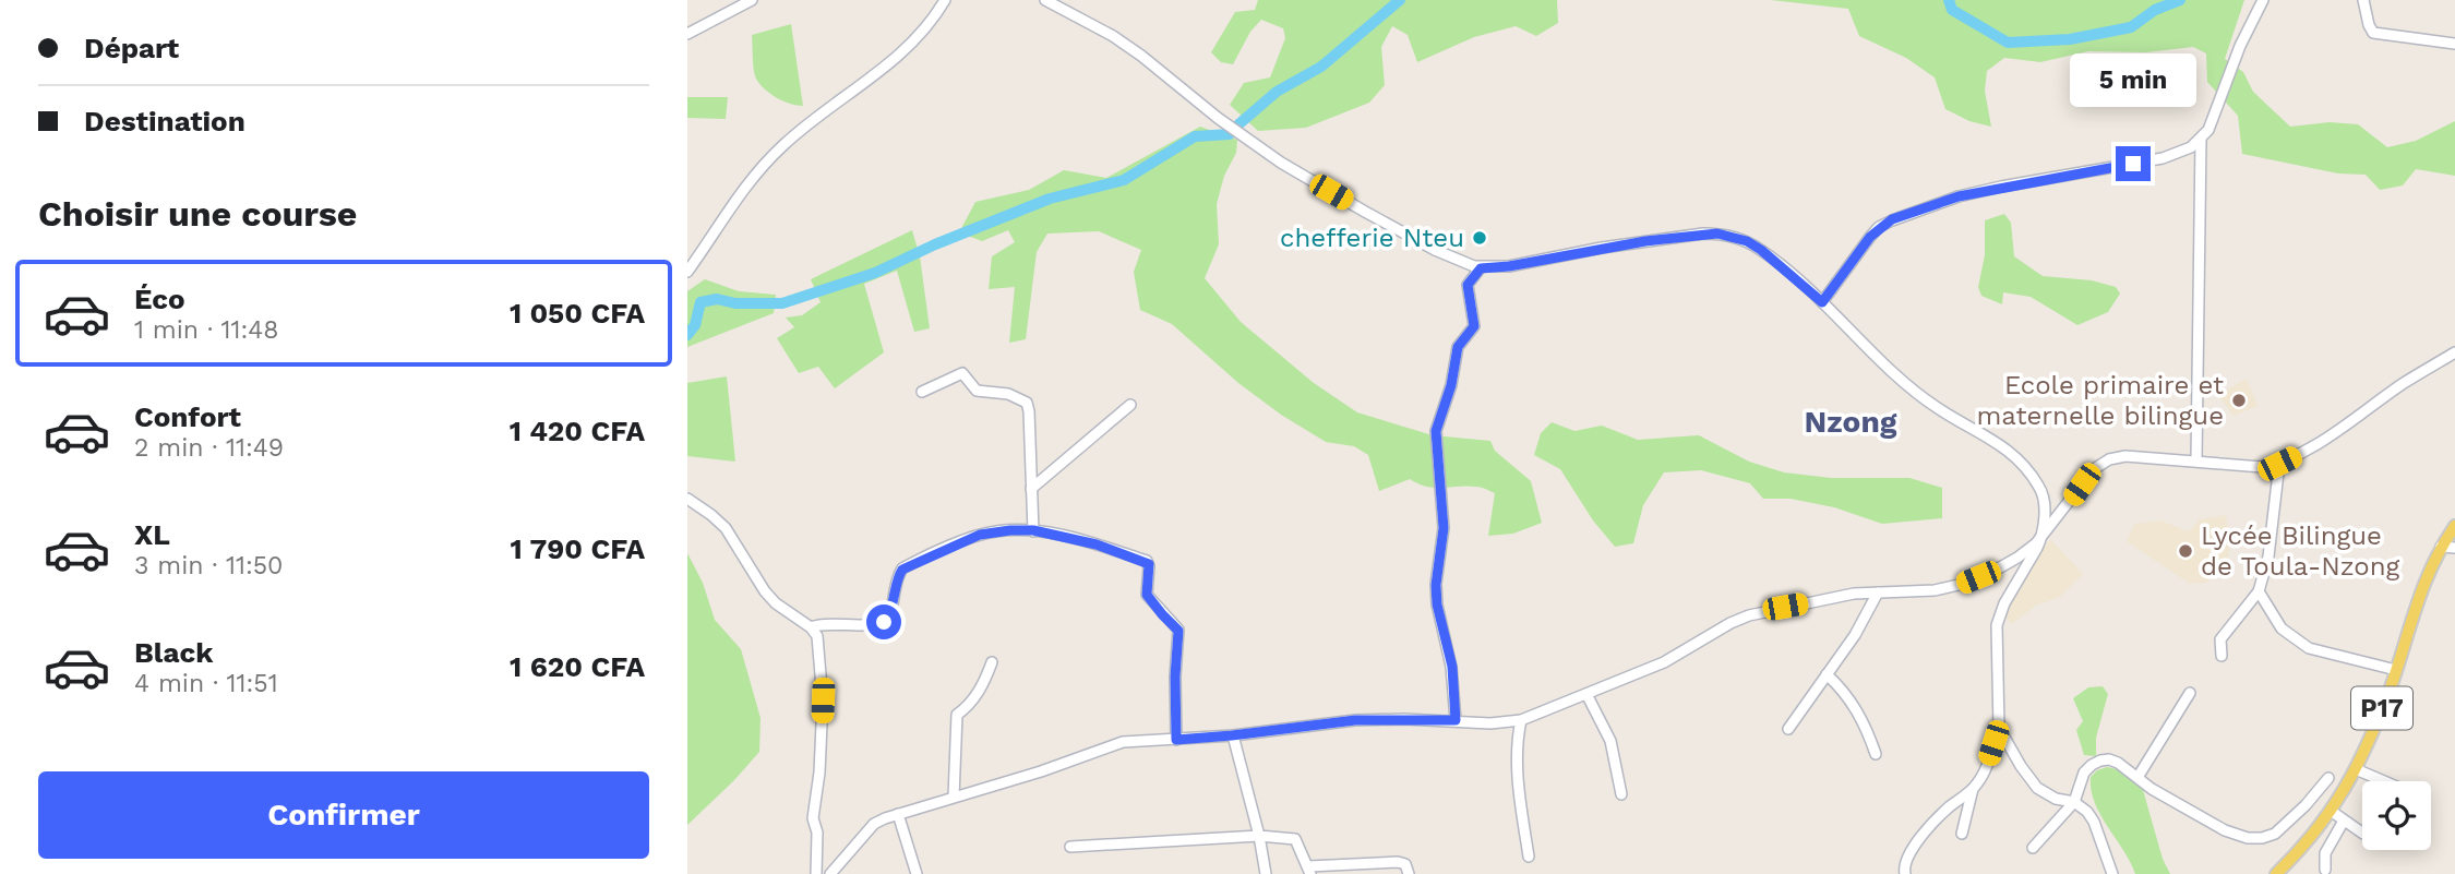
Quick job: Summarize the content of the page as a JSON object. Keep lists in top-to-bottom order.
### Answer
{
  "streets": {
    "main road": ["P17"]
  },
  "districts": ["Nzong"],
  "places": ["chefferie Nteu", "Ecole primaire et maternelle bilingue", "Lycée Bilingue de Toula-Nzong"],
  "page": {
    "banner": ["Départ", "Destination"],
    "bubble": "5 min",
    "heading": "Choisir une course",
    "list": [
      {
        "name": "Éco",
        "note": "1 min · 11:48",
        "value": "1 050 CFA"
      },
      {
        "name": "Confort",
        "note": "2 min · 11:49",
        "value": "1 420 CFA"
      },
      {
        "name": "XL",
        "note": "3 min · 11:50",
        "value": "1 790 CFA"
      },
      {
        "name": "Black",
        "note": "4 min · 11:51",
        "value": "1 620 CFA"
      }
    ],
    "buttons": "Confirmer"
  }
}
